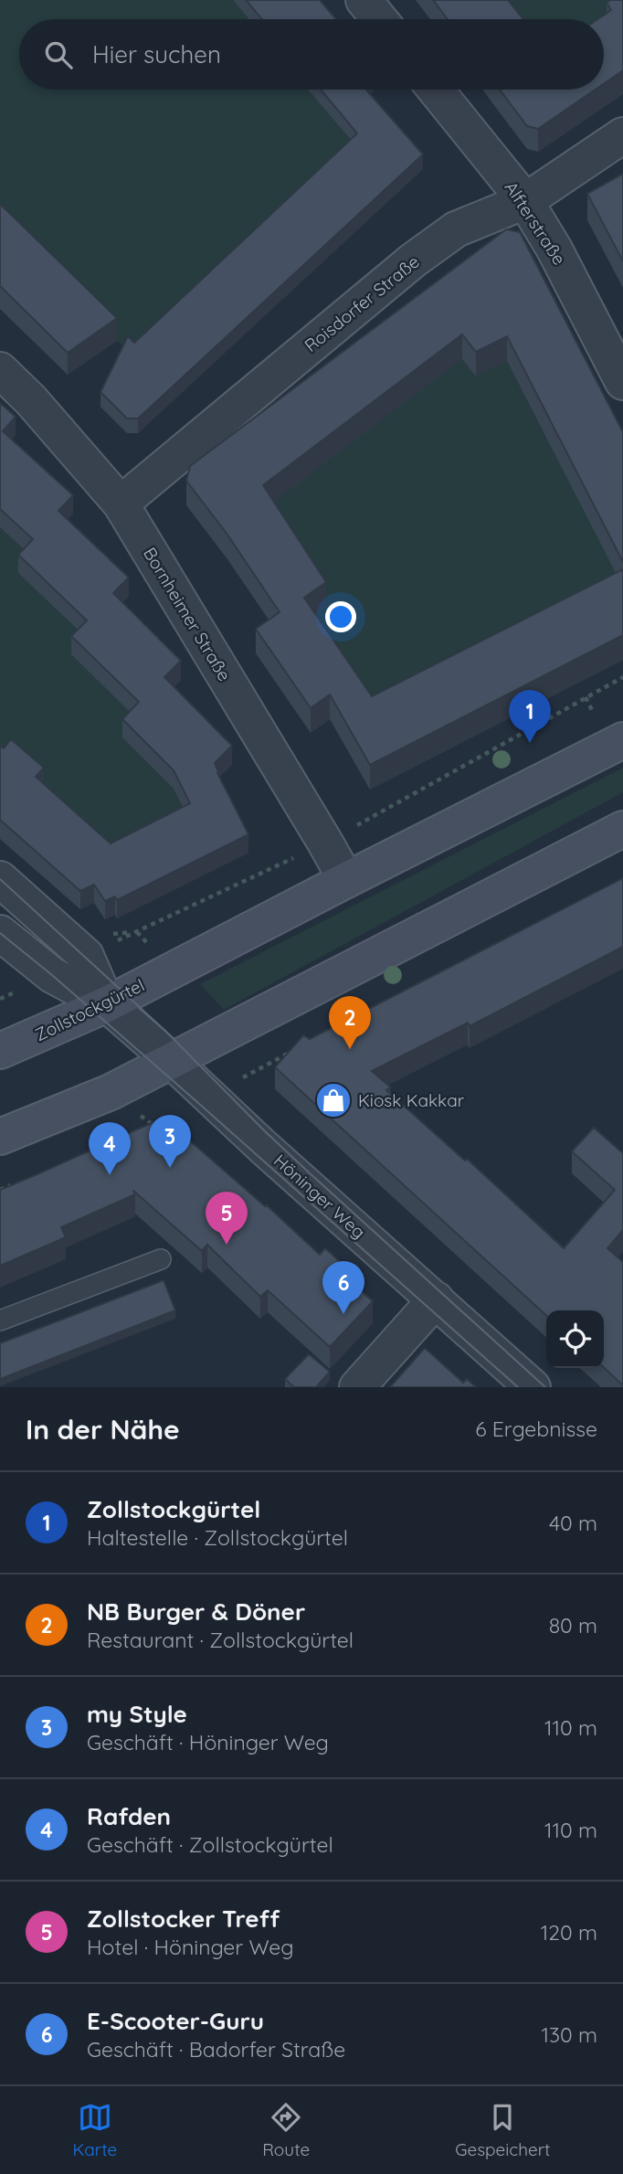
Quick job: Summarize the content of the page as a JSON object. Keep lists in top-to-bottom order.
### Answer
{
  "streets": {
    "main road": ["Zollstockgürtel"],
    "street": [
      "Alfterstraße",
      "Roisdorfer Straße",
      "Bornheimer Straße",
      "Höninger Weg"
    ]
  },
  "crossings": [
    ["Alfterstraße", "Roisdorfer Straße"],
    ["Roisdorfer Straße", "Bornheimer Straße"],
    ["Bornheimer Straße", "Zollstockgürtel"],
    ["Zollstockgürtel", "Höninger Weg"]
  ],
  "places": {
    "shop": ["Kiosk Kakkar"]
  },
  "page": {
    "search": "Hier suchen",
    "pins": [
      "1",
      "2",
      "3",
      "4",
      "5",
      "6"
    ],
    "heading": ["In der Nähe", "6 Ergebnisse"],
    "list": [
      {
        "mark": "1",
        "name": "Zollstockgürtel",
        "note": "Haltestelle · Zollstockgürtel",
        "value": "40 m"
      },
      {
        "mark": "2",
        "name": "NB Burger & Döner",
        "note": "Restaurant · Zollstockgürtel",
        "value": "80 m"
      },
      {
        "mark": "3",
        "name": "my Style",
        "note": "Geschäft · Höninger Weg",
        "value": "110 m"
      },
      {
        "mark": "4",
        "name": "Rafden",
        "note": "Geschäft · Zollstockgürtel",
        "value": "110 m"
      },
      {
        "mark": "5",
        "name": "Zollstocker Treff",
        "note": "Hotel · Höninger Weg",
        "value": "120 m"
      },
      {
        "mark": "6",
        "name": "E-Scooter-Guru",
        "note": "Geschäft · Badorfer Straße",
        "value": "130 m"
      }
    ],
    "nav": ["Karte", "Route", "Gespeichert"]
  }
}
